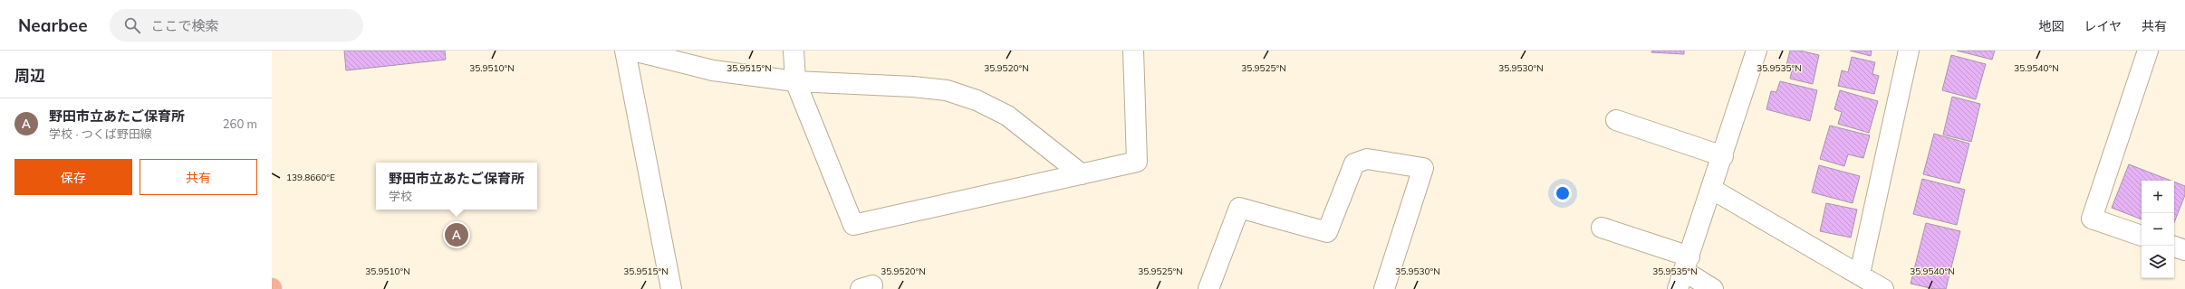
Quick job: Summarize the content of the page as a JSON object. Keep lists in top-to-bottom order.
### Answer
{
  "page": {
    "header": "Nearbee",
    "search": "ここで検索",
    "nav": ["地図", "レイヤ", "共有"],
    "heading": "周辺",
    "list": [
      {
        "mark": "A",
        "name": "野田市立あたご保育所",
        "note": "学校 · つくば野田線",
        "value": "260 m"
      }
    ],
    "buttons": ["保存", "共有"],
    "popup": ["野田市立あたご保育所", "学校"],
    "map_buttons": ["+", "−"],
    "pins": "A"
  },
  "coordinates": [
    "35.9510°N",
    "35.9515°N",
    "35.9525°N",
    "35.9520°N",
    "35.9530°N",
    "35.9535°N",
    "35.9540°N",
    "139.8660°E"
  ]
}
